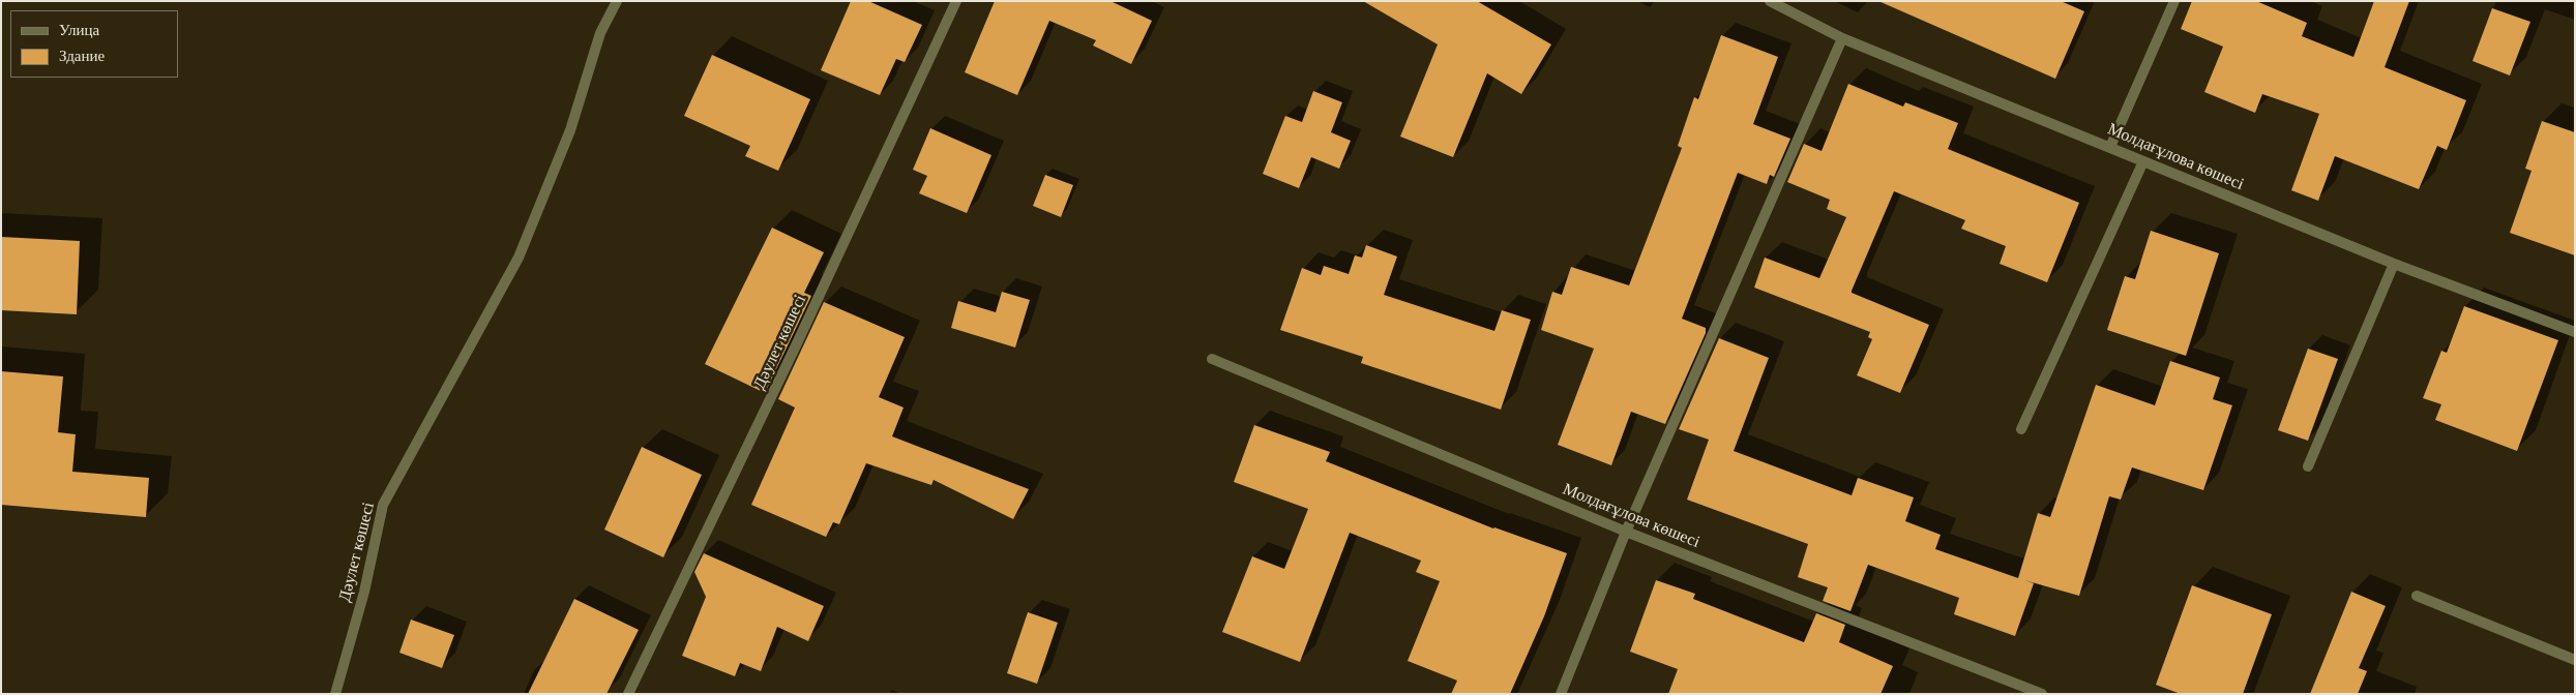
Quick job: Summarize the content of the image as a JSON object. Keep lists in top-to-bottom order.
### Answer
{
  "streets": {
    "street": ["Молдағұлова көшесі", "Дәулет көшесі"]
  },
  "legend": ["Улица", "Здание"]
}
